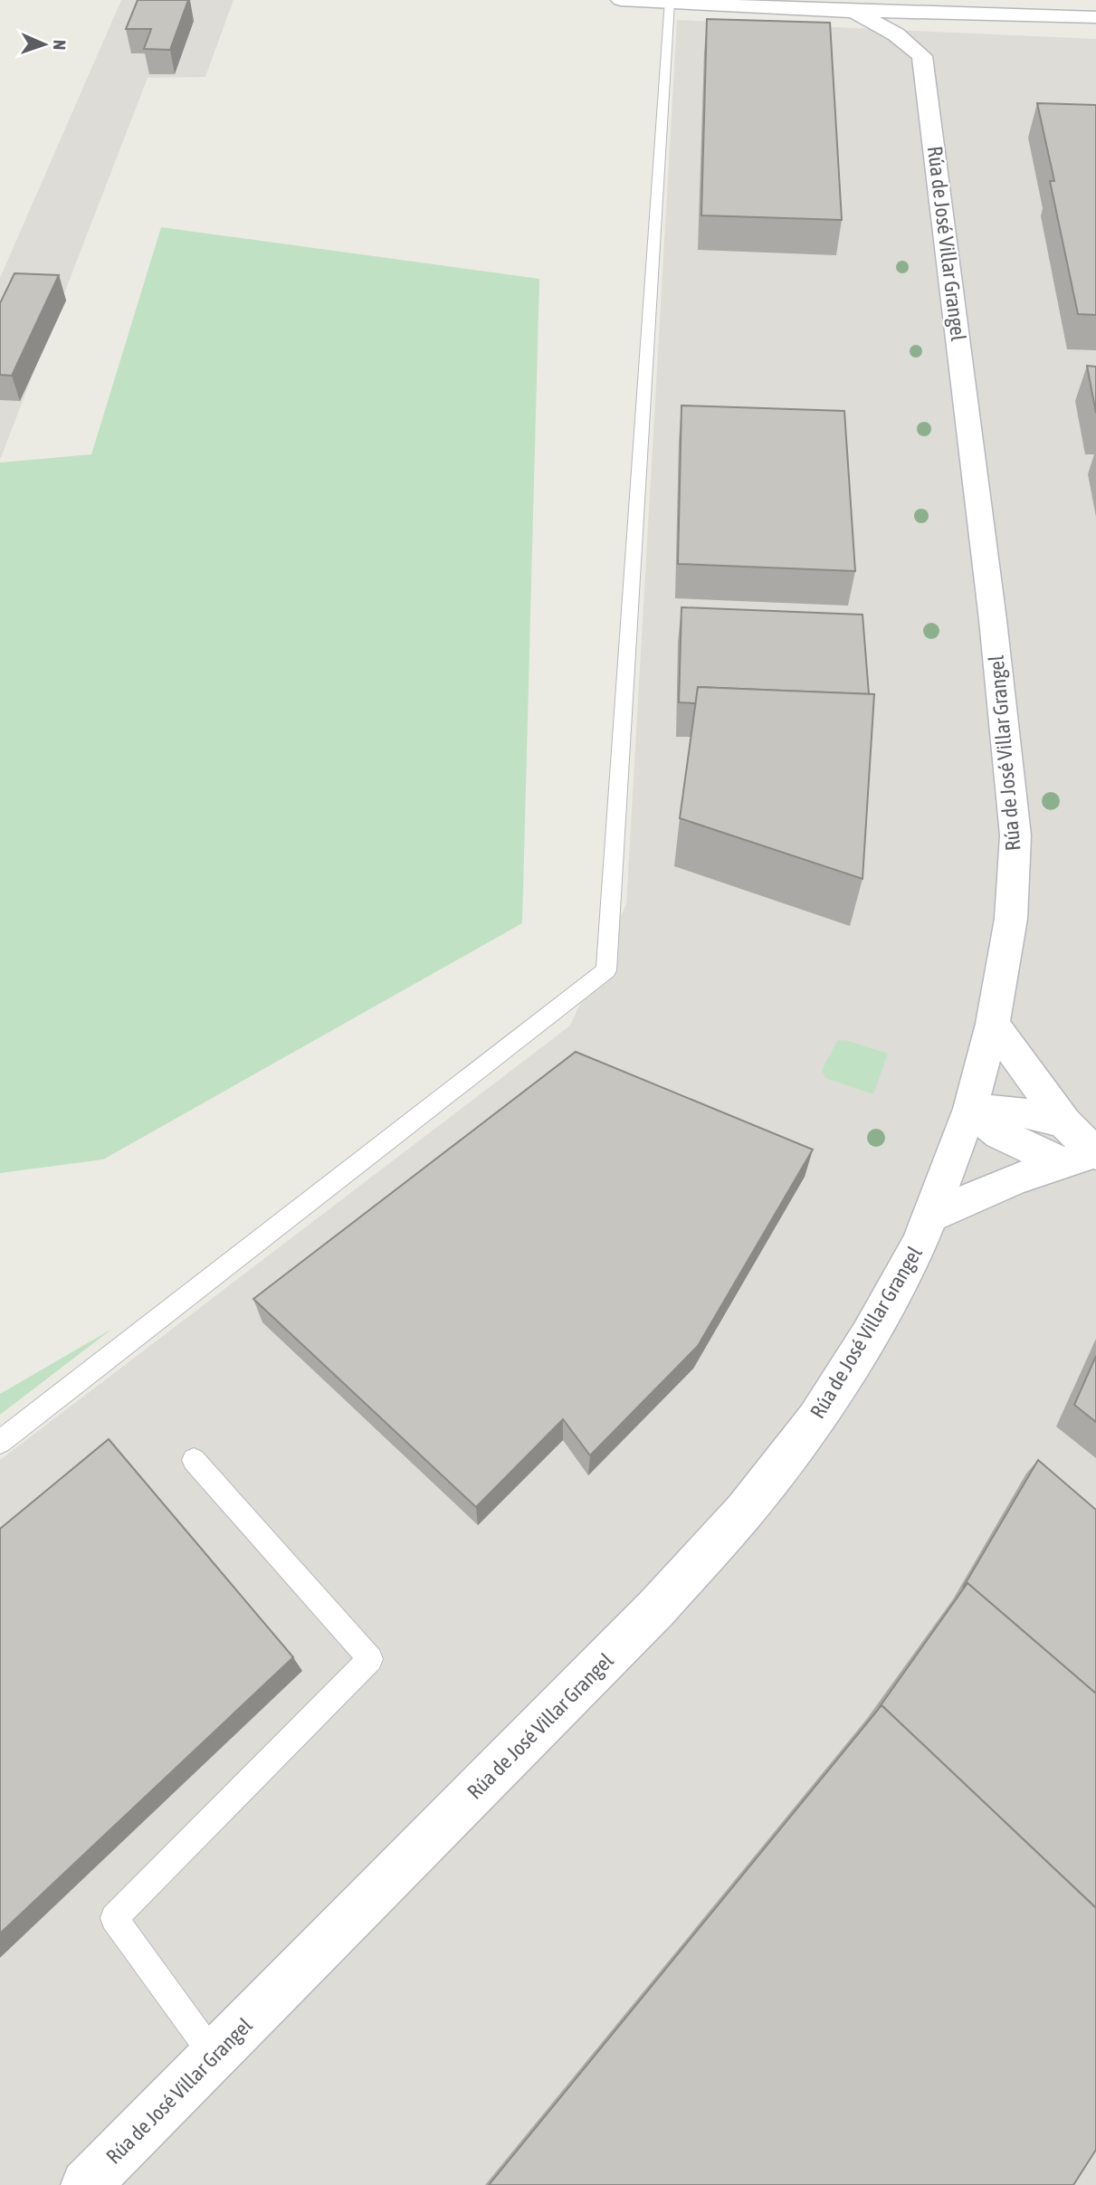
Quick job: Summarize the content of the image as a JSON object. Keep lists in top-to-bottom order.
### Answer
{
  "streets": {
    "street": ["Rúa de José Villar Grangel"]
  },
  "north": "right"
}
